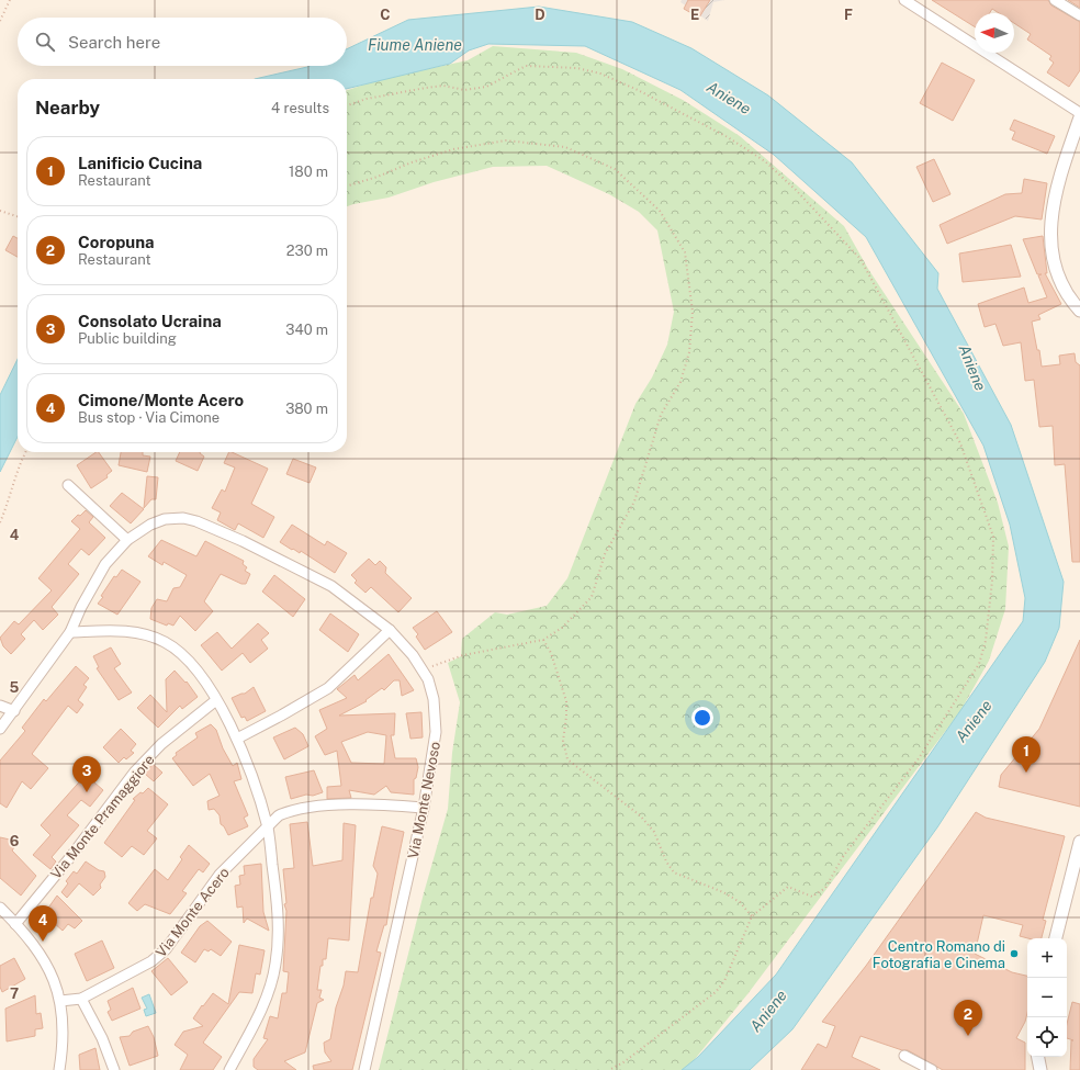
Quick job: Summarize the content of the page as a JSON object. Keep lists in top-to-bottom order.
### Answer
{
  "streets": {
    "street": ["Via Monte Nevoso", "Via Monte Pramaggiore", "Via Monte Acero"]
  },
  "crossings": [
    ["Via Monte Nevoso", "Via Monte Acero"]
  ],
  "water": ["Fiume Aniene", "Aniene"],
  "places": ["Centro Romano di Fotografia e Cinema"],
  "north": "left",
  "page": {
    "search": "Search here",
    "heading": ["Nearby", "4 results"],
    "list": [
      {
        "mark": "1",
        "name": "Lanificio Cucina",
        "note": "Restaurant",
        "value": "180 m"
      },
      {
        "mark": "2",
        "name": "Coropuna",
        "note": "Restaurant",
        "value": "230 m"
      },
      {
        "mark": "3",
        "name": "Consolato Ucraina",
        "note": "Public building",
        "value": "340 m"
      },
      {
        "mark": "4",
        "name": "Cimone/Monte Acero",
        "note": "Bus stop · Via Cimone",
        "value": "380 m"
      }
    ],
    "pins": [
      "1",
      "3",
      "4",
      "2"
    ],
    "map_buttons": ["+", "−"]
  },
  "grid": {
    "columns": [
      "C",
      "D",
      "E",
      "F"
    ],
    "rows": [
      "4",
      "5",
      "6",
      "7"
    ]
  }
}
